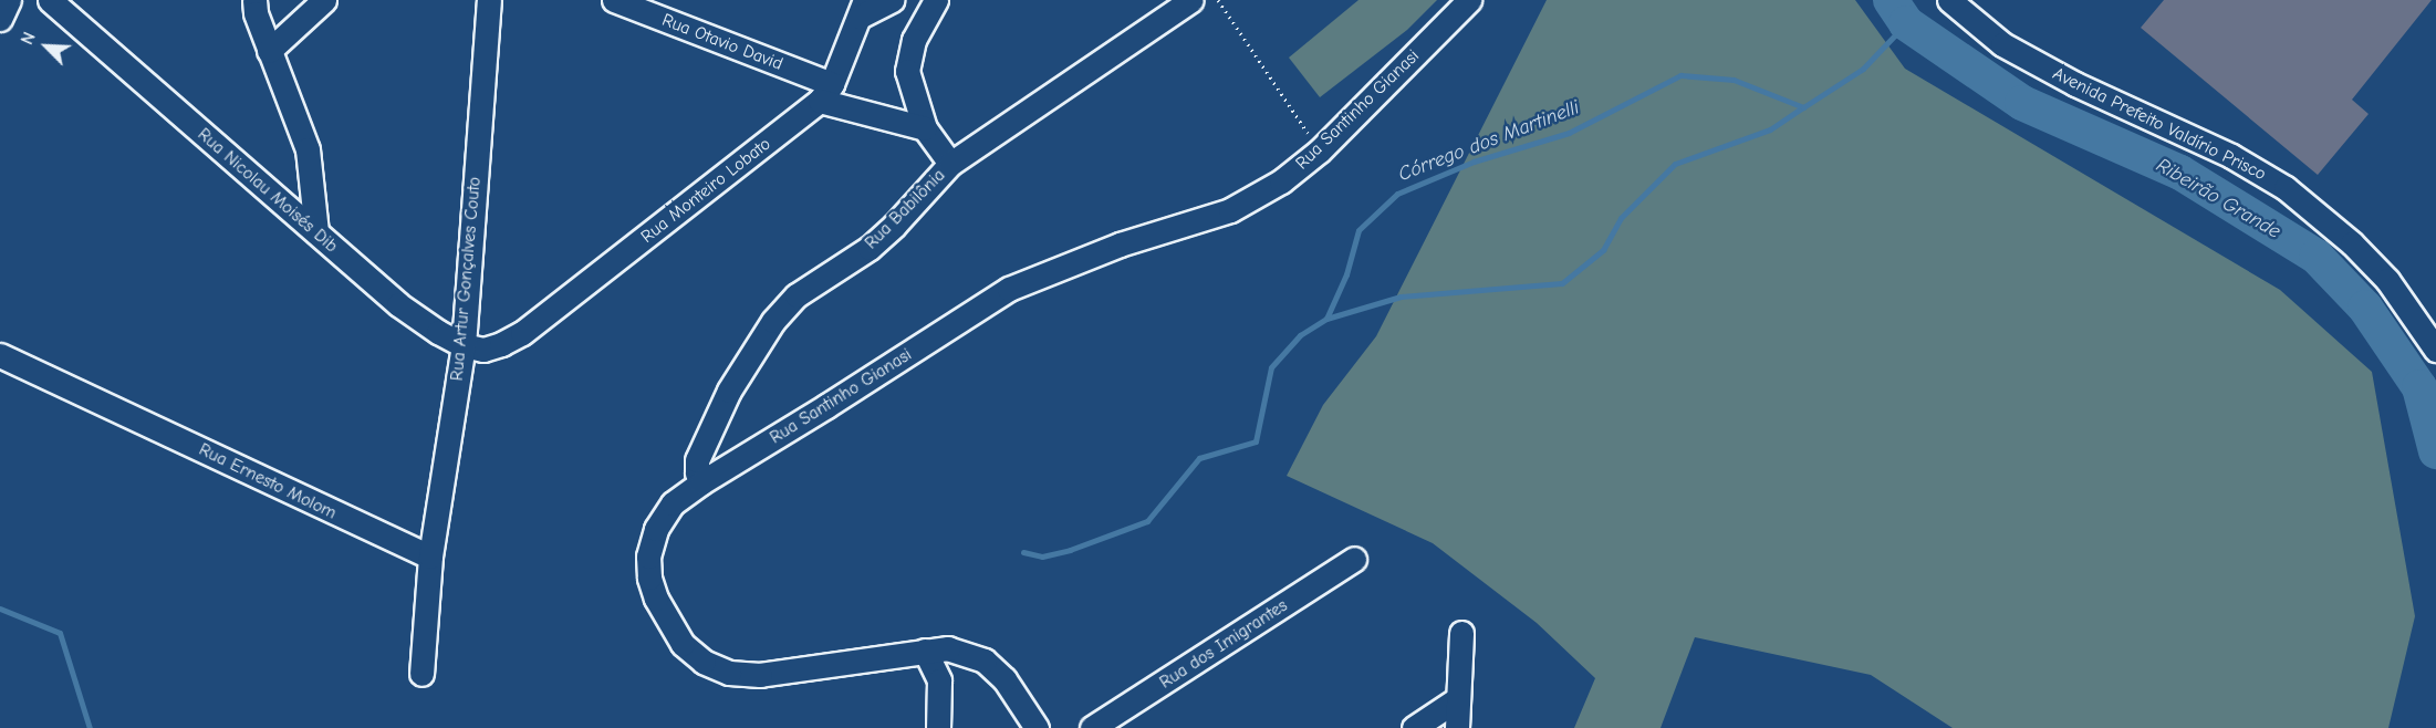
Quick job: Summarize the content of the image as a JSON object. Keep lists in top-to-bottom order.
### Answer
{
  "streets": {
    "street": [
      "Rua Otavio David",
      "Rua Santinho Gianasi",
      "Avenida Prefeito Valdírio Prisco",
      "Rua Nicolau Moisés Dib",
      "Rua Monteiro Lobato",
      "Rua Babilônia",
      "Rua Artur Gonçalves Couto",
      "Rua Ernesto Molom",
      "Rua dos Imigrantes"
    ]
  },
  "crossings": [
    ["Rua Otavio David", "Rua Monteiro Lobato"],
    ["Rua Santinho Gianasi", "Rua Babilônia"],
    ["Rua Nicolau Moisés Dib", "Rua Monteiro Lobato"],
    ["Rua Nicolau Moisés Dib", "Rua Artur Gonçalves Couto"],
    ["Rua Artur Gonçalves Couto", "Rua Ernesto Molom"]
  ],
  "water": ["Córrego dos Martinelli", "Ribeirão Grande"],
  "north": "top left"
}
